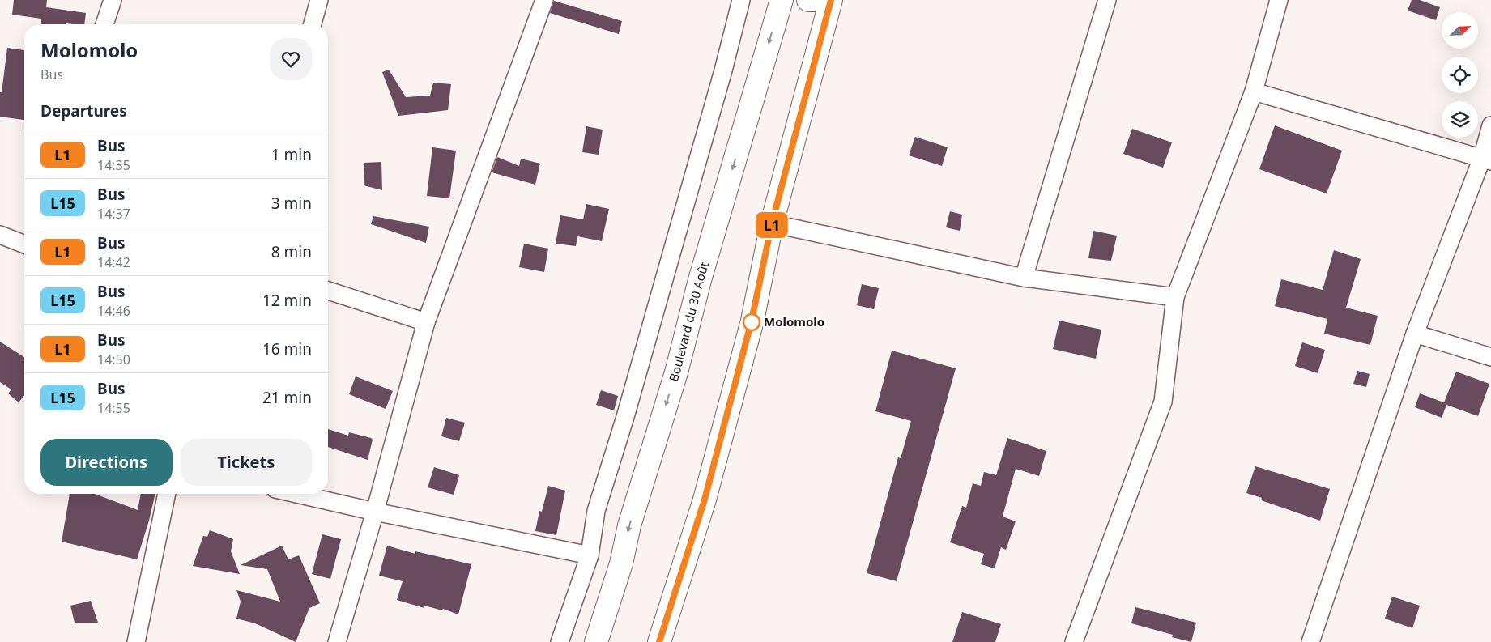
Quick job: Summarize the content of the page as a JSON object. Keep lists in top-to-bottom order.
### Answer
{
  "streets": {
    "highway": ["Boulevard du 30 Août"]
  },
  "places": ["Molomolo"],
  "lines": ["bus line L1"],
  "north": "top right",
  "page": {
    "on_map": "L1",
    "heading": [
      ["Molomolo", "Bus"],
      "Departures"
    ],
    "list": [
      {
        "mark": "L1",
        "name": "Bus",
        "note": "14:35",
        "value": "1 min"
      },
      {
        "mark": "L15",
        "name": "Bus",
        "note": "14:37",
        "value": "3 min"
      },
      {
        "mark": "L1",
        "name": "Bus",
        "note": "14:42",
        "value": "8 min"
      },
      {
        "mark": "L15",
        "name": "Bus",
        "note": "14:46",
        "value": "12 min"
      },
      {
        "mark": "L1",
        "name": "Bus",
        "note": "14:50",
        "value": "16 min"
      },
      {
        "mark": "L15",
        "name": "Bus",
        "note": "14:55",
        "value": "21 min"
      }
    ],
    "buttons": ["Directions", "Tickets"]
  }
}
